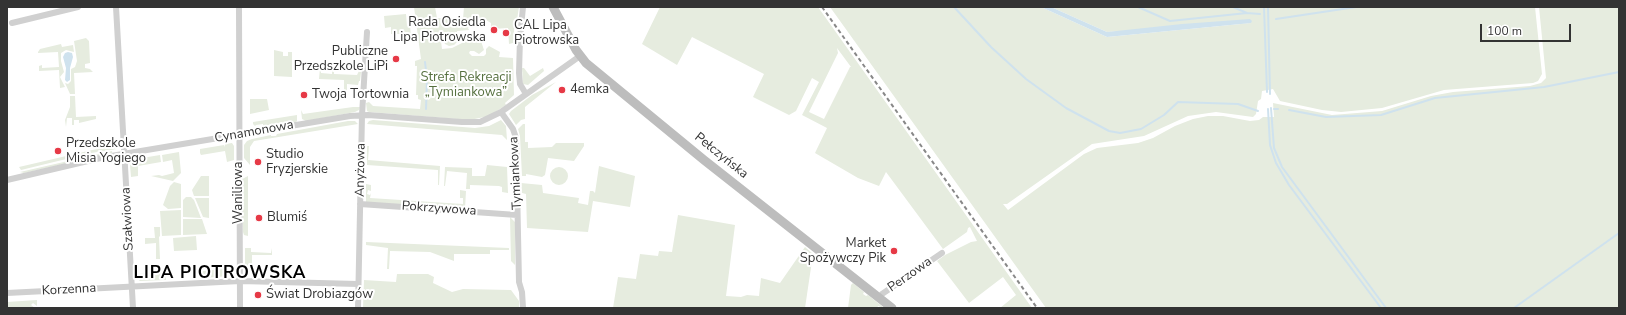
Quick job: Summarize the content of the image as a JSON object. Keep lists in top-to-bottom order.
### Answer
{
  "streets": {
    "main road": ["Pełczyńska"],
    "street": [
      "Cynamonowa",
      "Anyżowa",
      "Tymiankowa",
      "Waniliowa",
      "Pokrzywowa",
      "Szałwiowa",
      "Perzowa",
      "Korzenna"
    ]
  },
  "crossings": [
    ["Cynamonowa", "Anyżowa"],
    ["Cynamonowa", "Tymiankowa"],
    ["Cynamonowa", "Waniliowa"],
    ["Cynamonowa", "Szałwiowa"],
    ["Pełczyńska", "Perzowa"],
    ["Anyżowa", "Pokrzywowa"],
    ["Anyżowa", "Korzenna"],
    ["Tymiankowa", "Pokrzywowa"],
    ["Waniliowa", "Korzenna"],
    ["Szałwiowa", "Korzenna"]
  ],
  "districts": ["LIPA PIOTROWSKA"],
  "parks": ["Strefa Rekreacji „Tymiankowa”"],
  "places": [
    "Rada Osiedla Lipa Piotrowska",
    "CAL Lipa Piotrowska",
    "Publiczne Przedszkole LiPi",
    "4emka",
    "Twoja Tortownia",
    "Przedszkole Misia Yogiego",
    "Studio Fryzjerskie",
    "Blumiś",
    "Market Spożywczy Pik",
    "Świat Drobiazgów"
  ],
  "scale_bar": "100 m"
}
